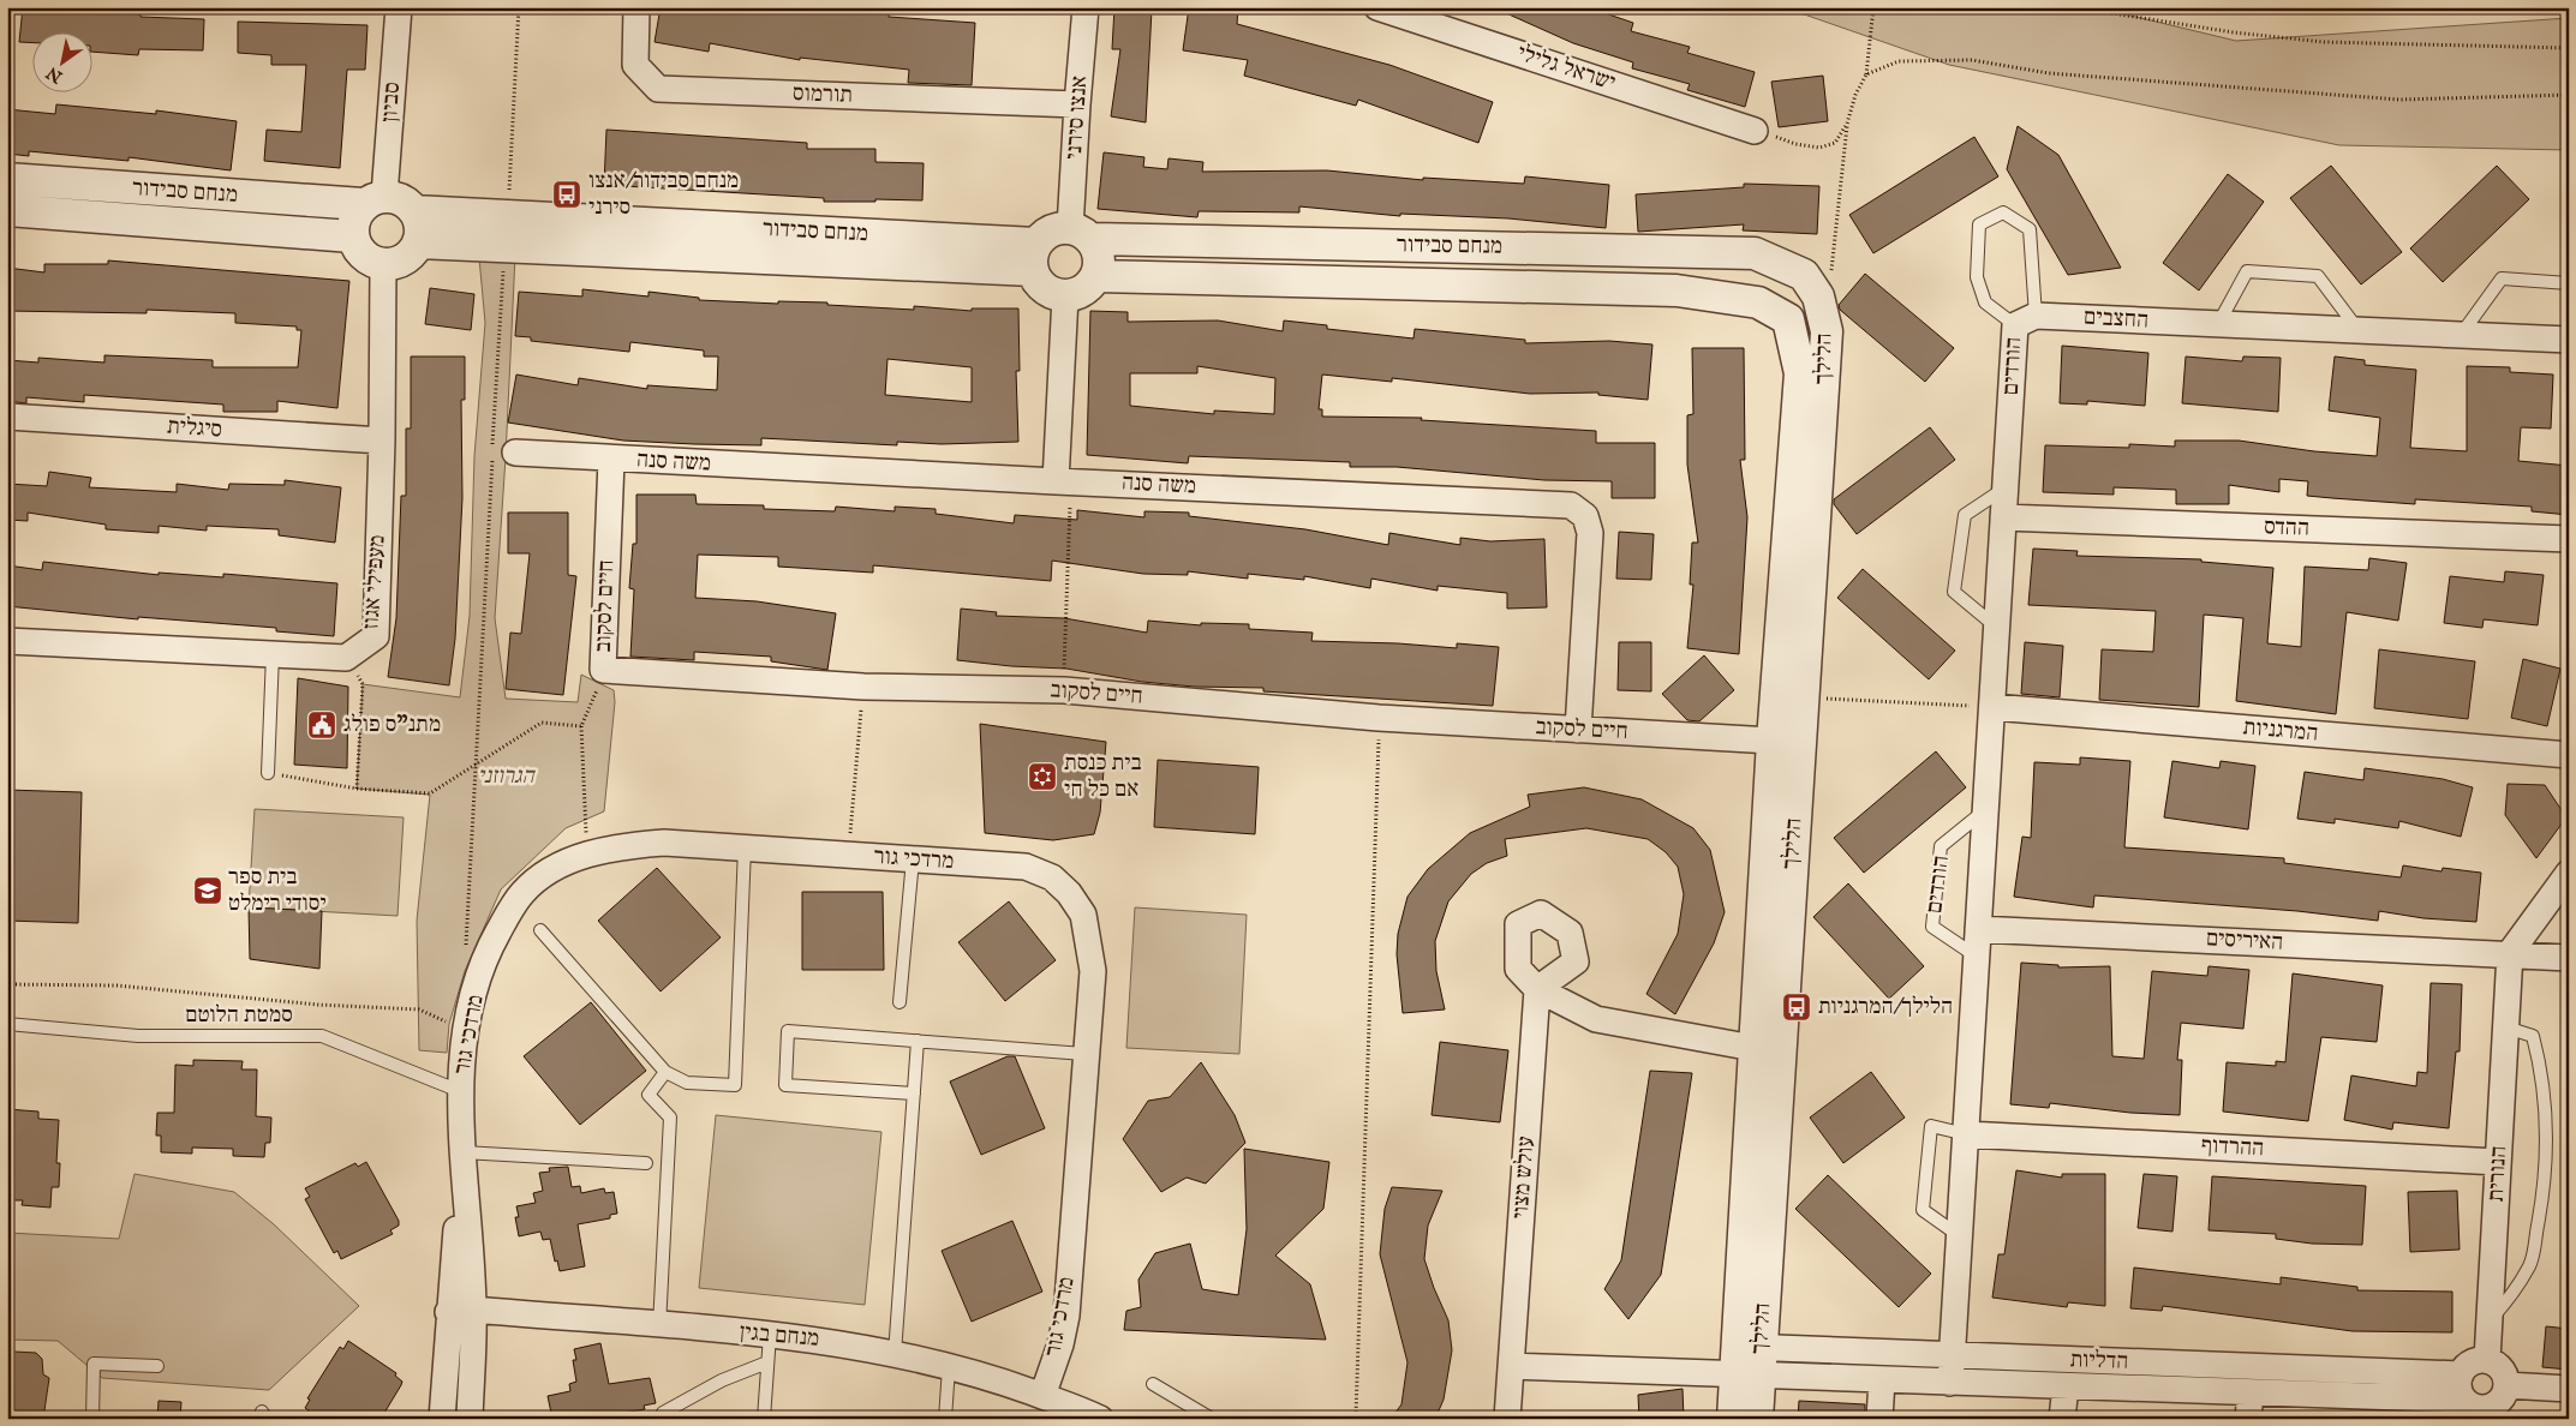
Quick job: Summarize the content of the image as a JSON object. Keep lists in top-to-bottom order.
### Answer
{
  "streets": {
    "street": [
      "ישראל גלילי",
      "תורמוס",
      "סביון",
      "אנצו סירני",
      "מנחם סבידור",
      "החצבים",
      "הלילך",
      "הורדים",
      "סיגלית",
      "משה סנה",
      "ההדס",
      "מעפילי אגוז",
      "חיים לסקוב",
      "המרגניות",
      "מרדכי גור",
      "האיריסים",
      "ההרדוף",
      "הנורית",
      "עולש מצוי",
      "מנחם בגין",
      "הדליות"
    ],
    "lane": ["סמטת הלוטם"]
  },
  "crossings": [
    ["תורמוס", "אנצו סירני"],
    ["סביון", "מנחם סבידור"],
    ["סביון", "מעפילי אגוז"],
    ["אנצו סירני", "מנחם סבידור"],
    ["מנחם סבידור", "הלילך"],
    ["מנחם סבידור", "מעפילי אגוז"],
    ["החצבים", "הורדים"],
    ["הלילך", "חיים לסקוב"],
    ["הלילך", "עולש מצוי"],
    ["הלילך", "הדליות"],
    ["הורדים", "ההדס"],
    ["הורדים", "המרגניות"],
    ["הורדים", "האיריסים"],
    ["הורדים", "ההרדוף"],
    ["הורדים", "הדליות"],
    ["סיגלית", "מעפילי אגוז"],
    ["משה סנה", "חיים לסקוב"],
    ["מרדכי גור", "סמטת הלוטם"],
    ["מרדכי גור", "מנחם בגין"],
    ["האיריסים", "הנורית"],
    ["ההרדוף", "הנורית"],
    ["הנורית", "הדליות"]
  ],
  "parks": ["הגרוזני"],
  "places": {
    "bus stop": ["מנחם סבידור/אנצו סירני", "הלילך/המרגניות"],
    "public building": ["מתנ\"ס פולג"],
    "synagogue": ["בית כנסת אם כל חי"],
    "school or university": ["בית ספר יסודי רימלט"]
  },
  "north": "bottom left"
}
